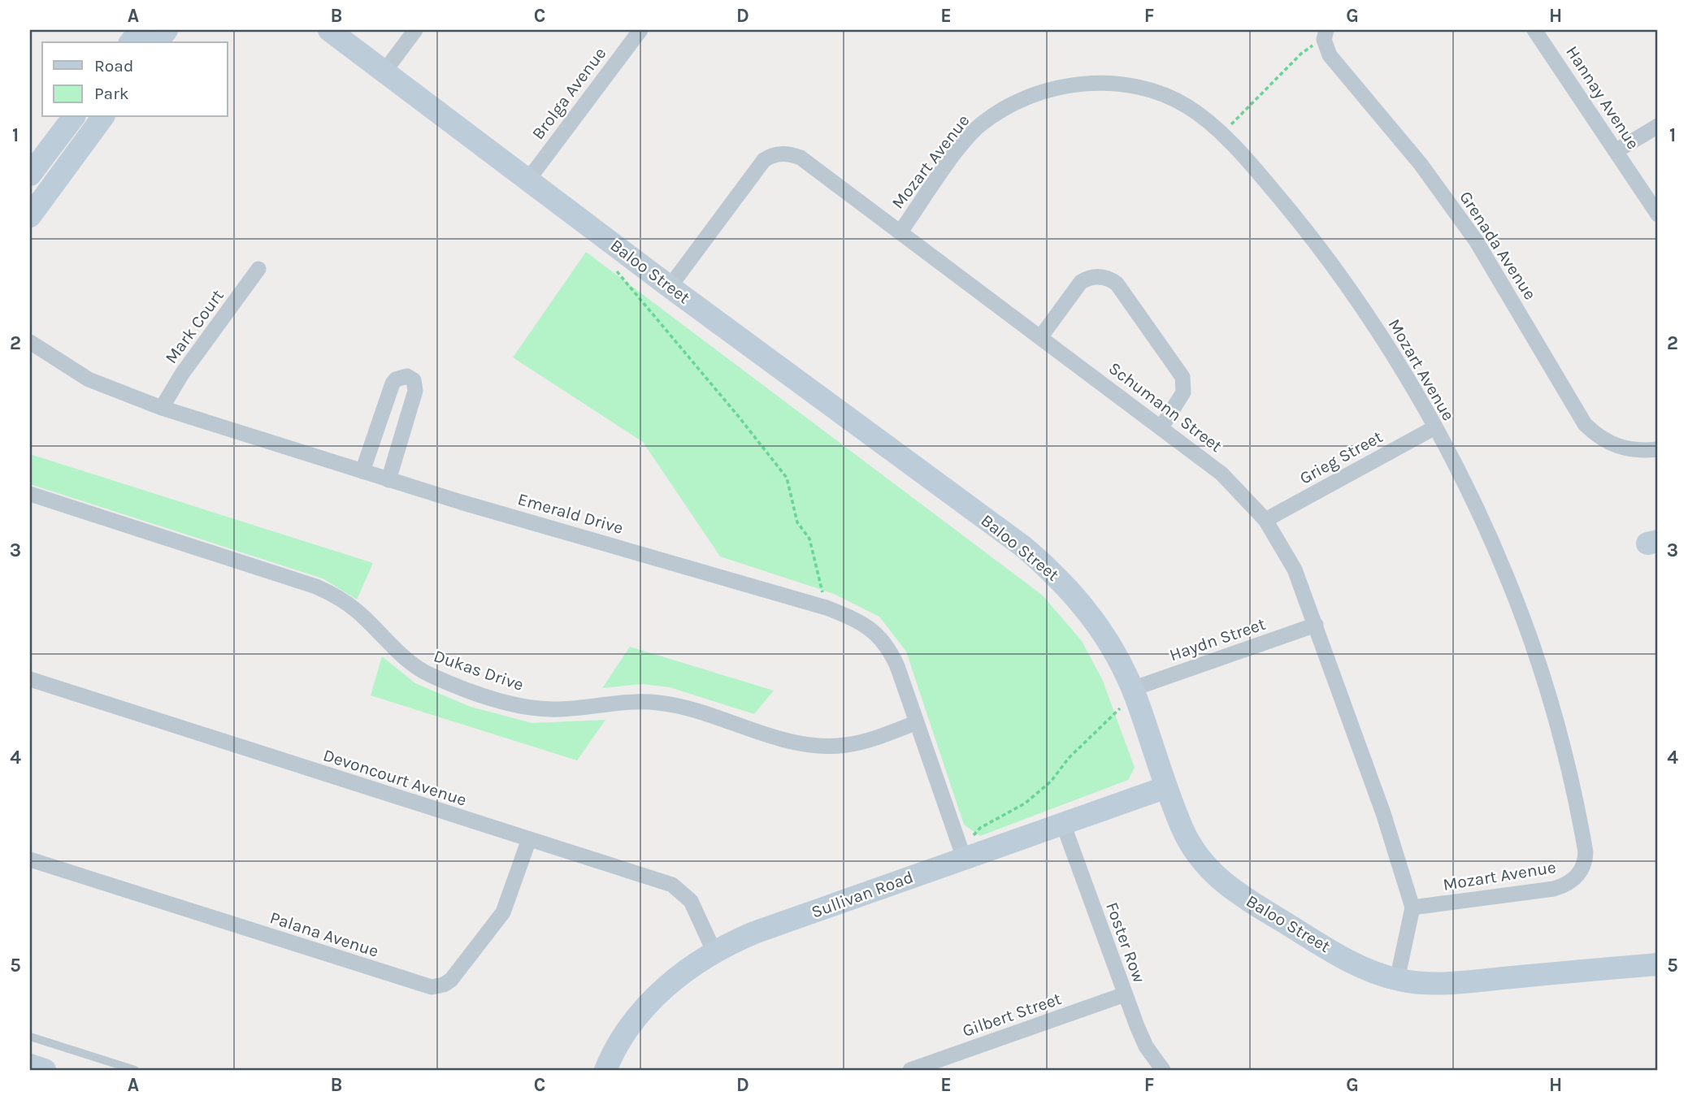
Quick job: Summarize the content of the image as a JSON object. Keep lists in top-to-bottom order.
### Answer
{
  "streets": {
    "street": [
      "Brolga Avenue",
      "Hannay Avenue",
      "Mozart Avenue",
      "Grenada Avenue",
      "Baloo Street",
      "Mark Court",
      "Schumann Street",
      "Grieg Street",
      "Emerald Drive",
      "Haydn Street",
      "Dukas Drive",
      "Devoncourt Avenue",
      "Sullivan Road",
      "Palana Avenue",
      "Foster Row",
      "Gilbert Street"
    ]
  },
  "crossings": [
    ["Brolga Avenue", "Baloo Street"],
    ["Mozart Avenue", "Schumann Street"],
    ["Mozart Avenue", "Grieg Street"],
    ["Baloo Street", "Schumann Street"],
    ["Baloo Street", "Haydn Street"],
    ["Baloo Street", "Sullivan Road"],
    ["Mark Court", "Emerald Drive"],
    ["Schumann Street", "Grieg Street"],
    ["Schumann Street", "Haydn Street"],
    ["Emerald Drive", "Dukas Drive"],
    ["Emerald Drive", "Sullivan Road"],
    ["Devoncourt Avenue", "Sullivan Road"],
    ["Devoncourt Avenue", "Palana Avenue"],
    ["Sullivan Road", "Foster Row"],
    ["Foster Row", "Gilbert Street"]
  ],
  "legend": ["Road", "Park"],
  "grid": {
    "columns": [
      "A",
      "B",
      "C",
      "D",
      "E",
      "F",
      "G",
      "H"
    ],
    "rows": [
      "1",
      "2",
      "3",
      "4",
      "5"
    ]
  }
}
